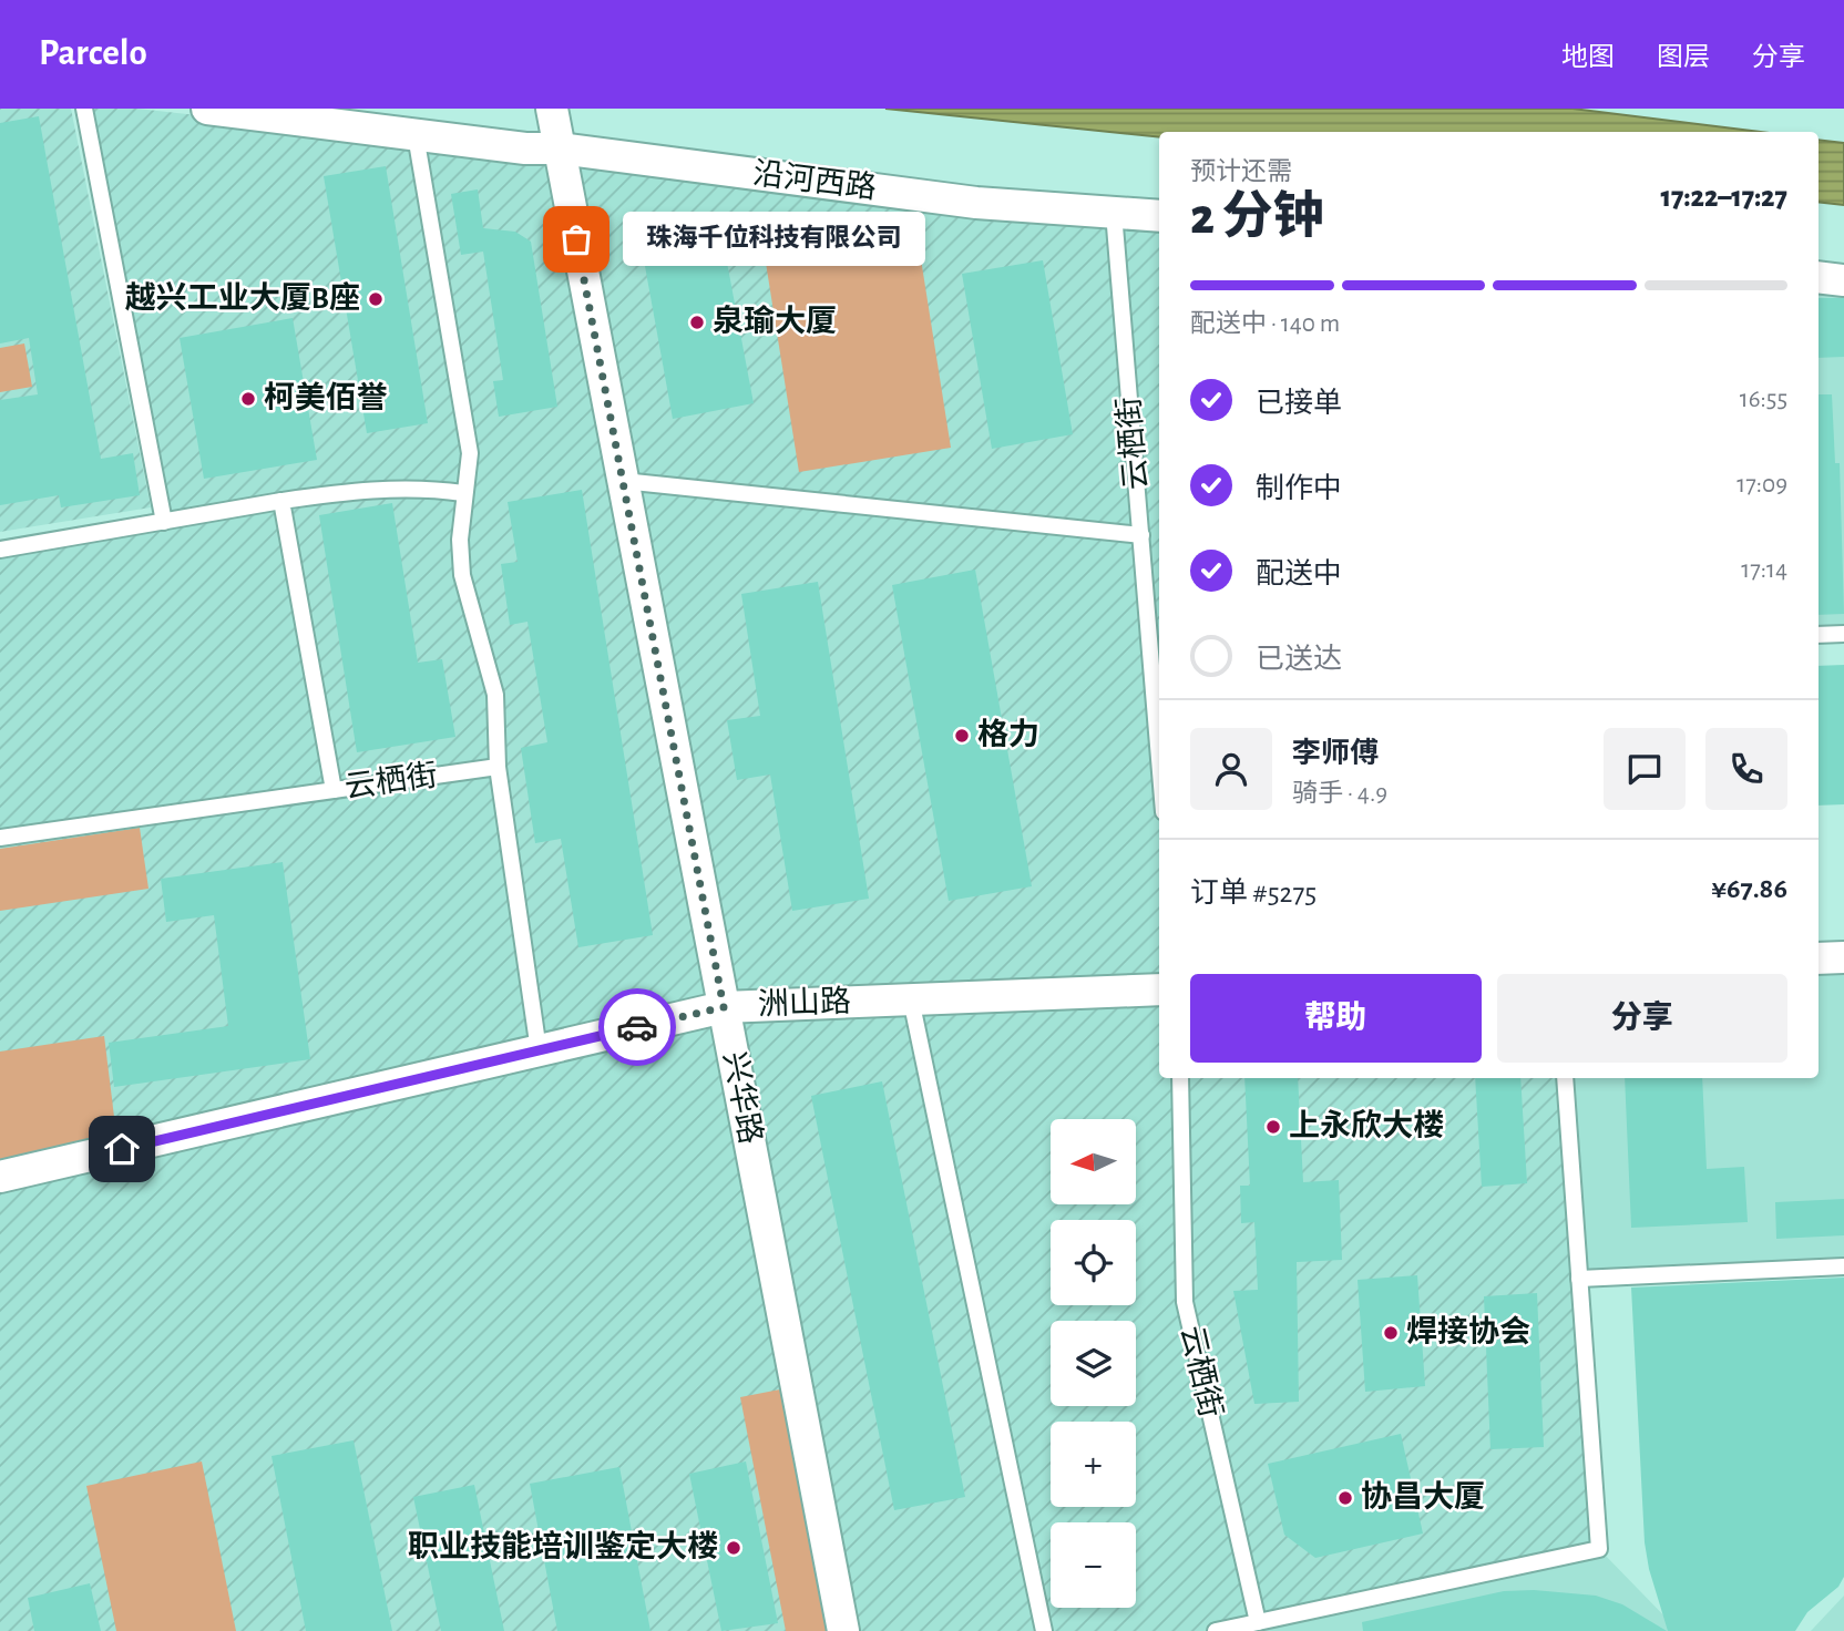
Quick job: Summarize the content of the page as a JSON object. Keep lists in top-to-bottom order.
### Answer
{
  "streets": {
    "street": ["沿河西路", "洲山路", "兴华路"],
    "lane": ["云栖街"]
  },
  "crossings": [
    ["沿河西路", "云栖街"],
    ["沿河西路", "兴华路"],
    ["洲山路", "兴华路"]
  ],
  "places": [
    "珠海千位科技有限公司",
    "越兴工业大厦B座",
    "泉瑜大厦",
    "柯美佰誉",
    "格力",
    "上永欣大楼",
    "焊接协会",
    "协昌大厦",
    "职业技能培训鉴定大楼"
  ],
  "north": "left",
  "page": {
    "header": "Parcelo",
    "nav": ["地图", "图层", "分享"],
    "heading": ["2 分钟", "预计还需", "17:22–17:27"],
    "panel": [
      "李师傅",
      "骑手 · 4.9",
      "订单 #5275",
      "¥67.86"
    ],
    "bubble": "珠海千位科技有限公司",
    "bar": "配送中 · 140 m",
    "list": [
      ["已接单", "16:55"],
      ["制作中", "17:09"],
      ["配送中", "17:14"],
      "已送达"
    ],
    "buttons": ["帮助", "分享"],
    "map_buttons": ["+", "−"]
  }
}
